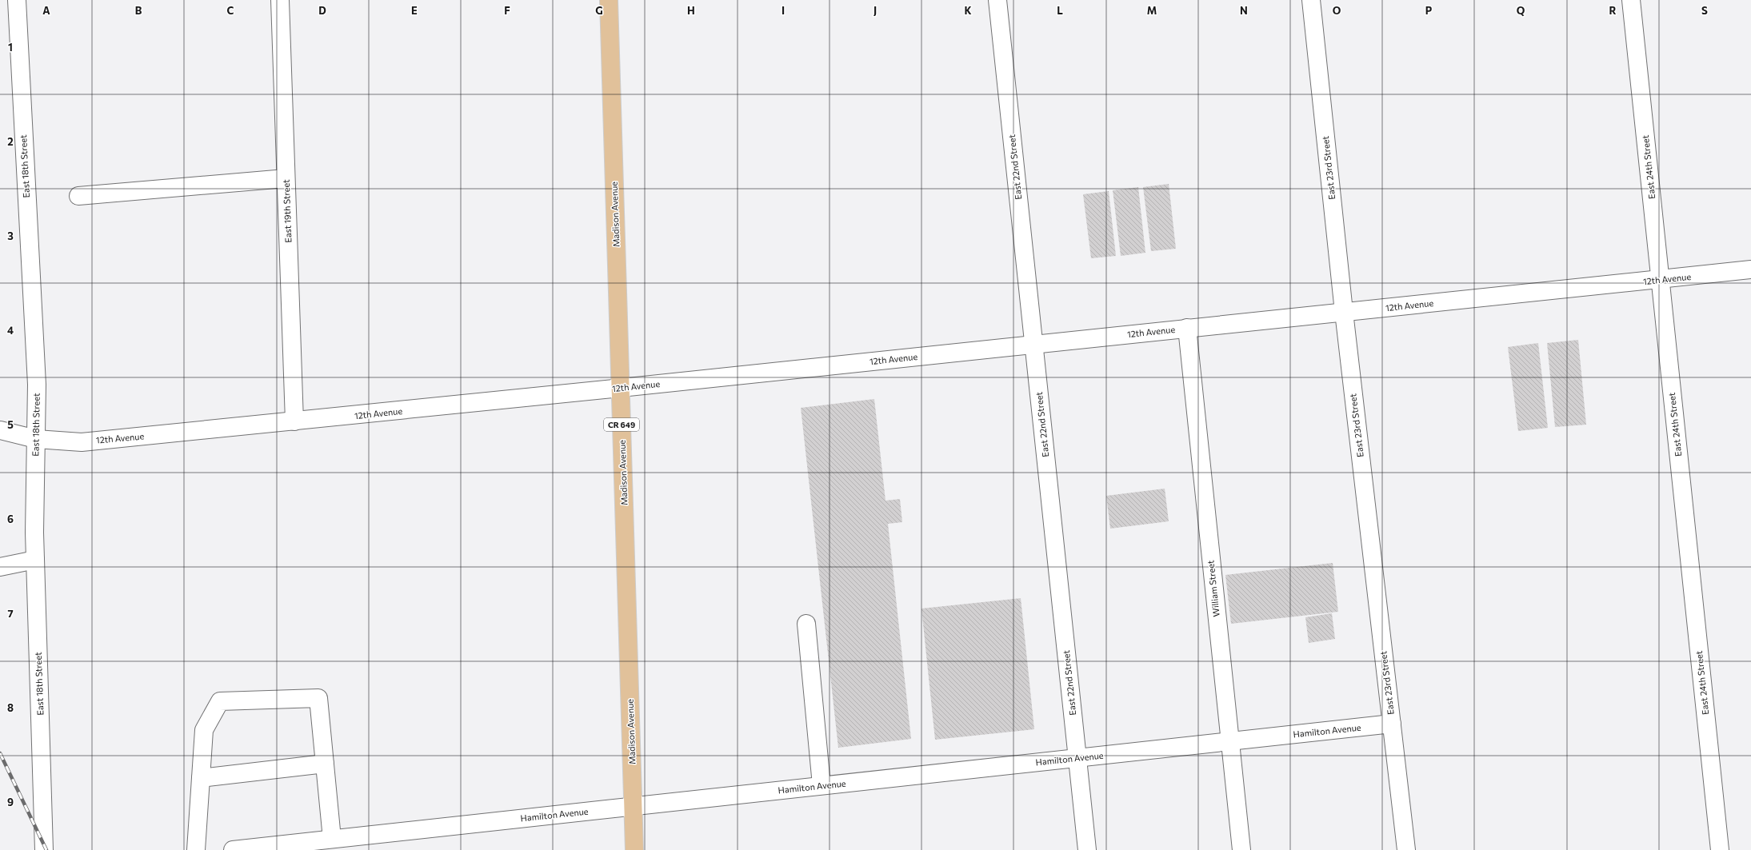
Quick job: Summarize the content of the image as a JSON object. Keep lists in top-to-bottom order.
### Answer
{
  "streets": {
    "main road": ["Madison Avenue", "CR 649"],
    "street": [
      "East 18th Street",
      "East 22nd Street",
      "East 24th Street",
      "East 23rd Street",
      "East 19th Street",
      "12th Avenue",
      "William Street",
      "Hamilton Avenue"
    ]
  },
  "crossings": [
    ["East 18th Street", "12th Avenue"],
    ["East 22nd Street", "12th Avenue"],
    ["East 22nd Street", "Hamilton Avenue"],
    ["East 24th Street", "12th Avenue"],
    ["East 23rd Street", "12th Avenue"],
    ["East 23rd Street", "Hamilton Avenue"],
    ["East 19th Street", "12th Avenue"],
    ["Madison Avenue", "12th Avenue"],
    ["Madison Avenue", "Hamilton Avenue"],
    ["12th Avenue", "William Street"],
    ["William Street", "Hamilton Avenue"]
  ],
  "grid": {
    "columns": [
      "A",
      "B",
      "C",
      "D",
      "E",
      "F",
      "G",
      "H",
      "I",
      "J",
      "K",
      "L",
      "M",
      "N",
      "O",
      "P",
      "Q",
      "R",
      "S"
    ],
    "rows": [
      "1",
      "2",
      "3",
      "4",
      "5",
      "6",
      "7",
      "8",
      "9"
    ]
  }
}
